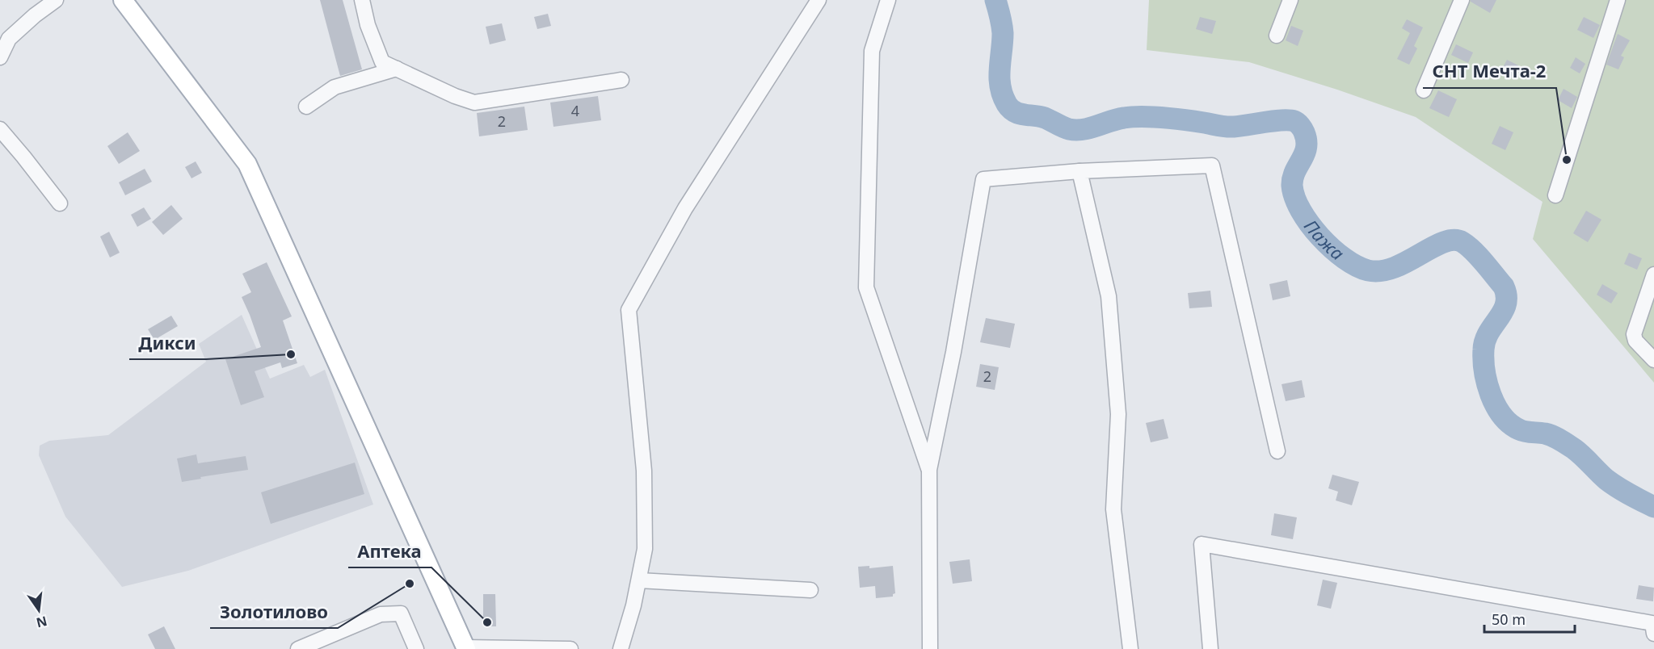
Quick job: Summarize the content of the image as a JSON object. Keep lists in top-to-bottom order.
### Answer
{
  "water": ["Пажа"],
  "places": [
    "СНТ Мечта-2",
    "Дикси",
    "Золотилово",
    "Аптека"
  ],
  "house_numbers": ["4", "2", "2"],
  "scale_bar": "50 m",
  "north": "bottom"
}
